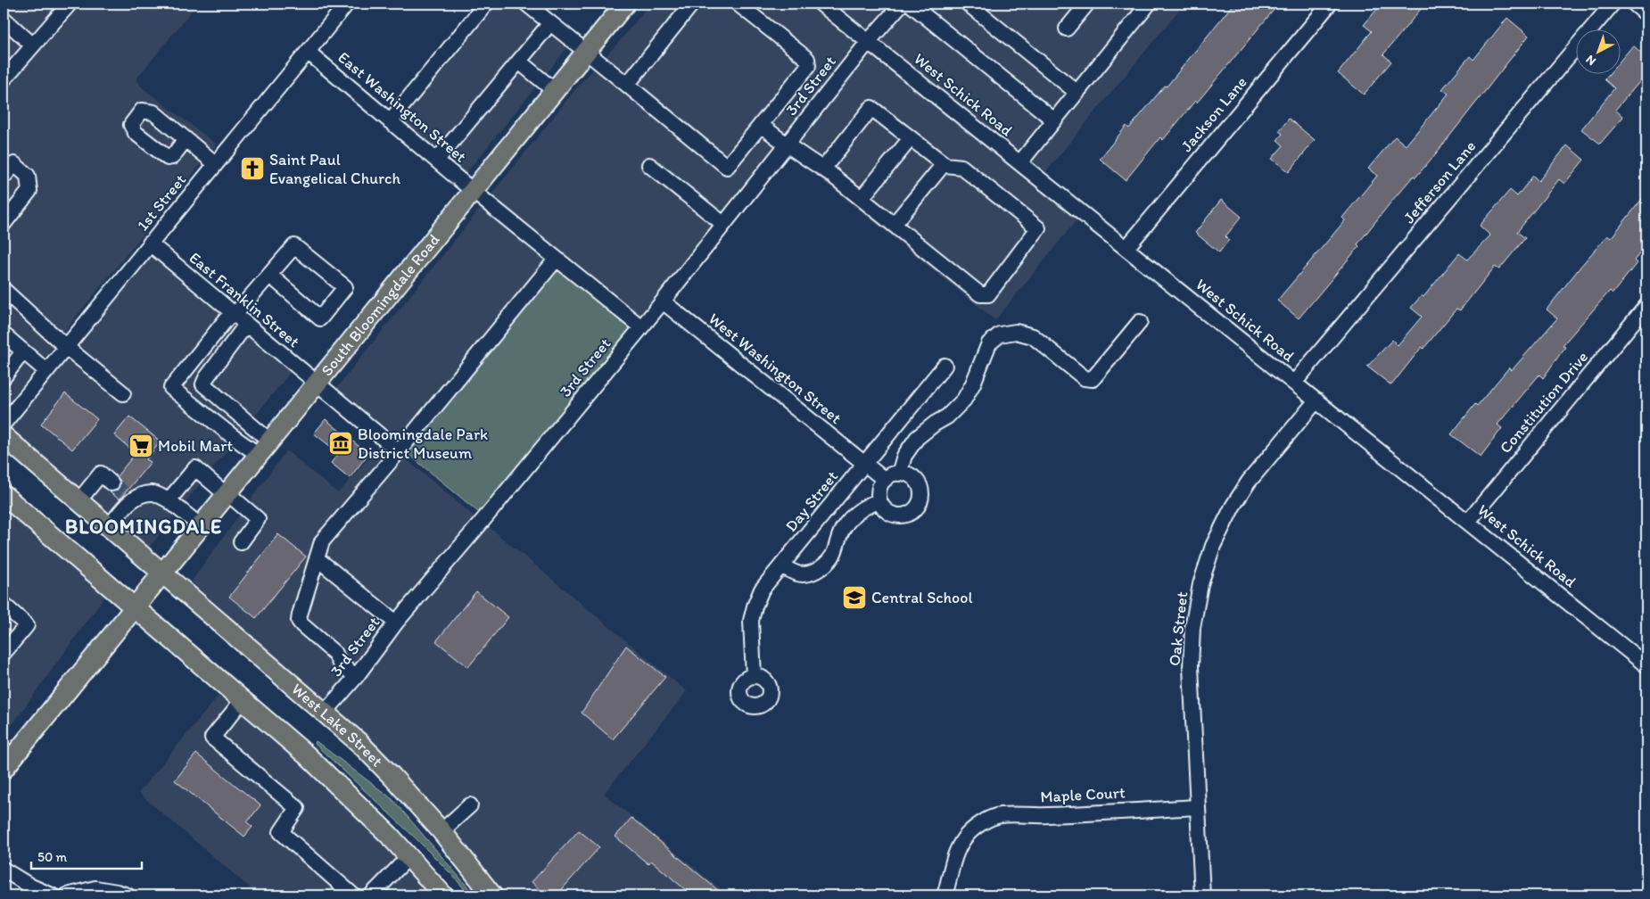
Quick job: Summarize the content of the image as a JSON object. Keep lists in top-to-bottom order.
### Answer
{
  "streets": {
    "main road": ["South Bloomingdale Road", "West Lake Street"],
    "street": [
      "3rd Street",
      "West Schick Road",
      "East Washington Street",
      "Jackson Lane",
      "Jefferson Lane",
      "1st Street",
      "East Franklin Street",
      "West Washington Street",
      "Constitution Drive",
      "Day Street",
      "Oak Street",
      "Maple Court"
    ]
  },
  "crossings": [
    ["3rd Street", "West Schick Road"],
    ["3rd Street", "West Washington Street"],
    ["3rd Street", "West Lake Street"],
    ["West Schick Road", "Jackson Lane"],
    ["West Schick Road", "Jefferson Lane"],
    ["West Schick Road", "Constitution Drive"],
    ["West Schick Road", "Oak Street"],
    ["East Washington Street", "1st Street"],
    ["East Washington Street", "South Bloomingdale Road"],
    ["1st Street", "East Franklin Street"],
    ["East Franklin Street", "South Bloomingdale Road"],
    ["South Bloomingdale Road", "West Lake Street"],
    ["West Washington Street", "Day Street"],
    ["Oak Street", "Maple Court"]
  ],
  "districts": ["BLOOMINGDALE"],
  "places": {
    "church": ["Saint Paul Evangelical Church"],
    "museum": ["Bloomingdale Park District Museum"],
    "supermarket": ["Mobil Mart"],
    "school or university": ["Central School"]
  },
  "scale_bar": "50 m",
  "north": "bottom left"
}
